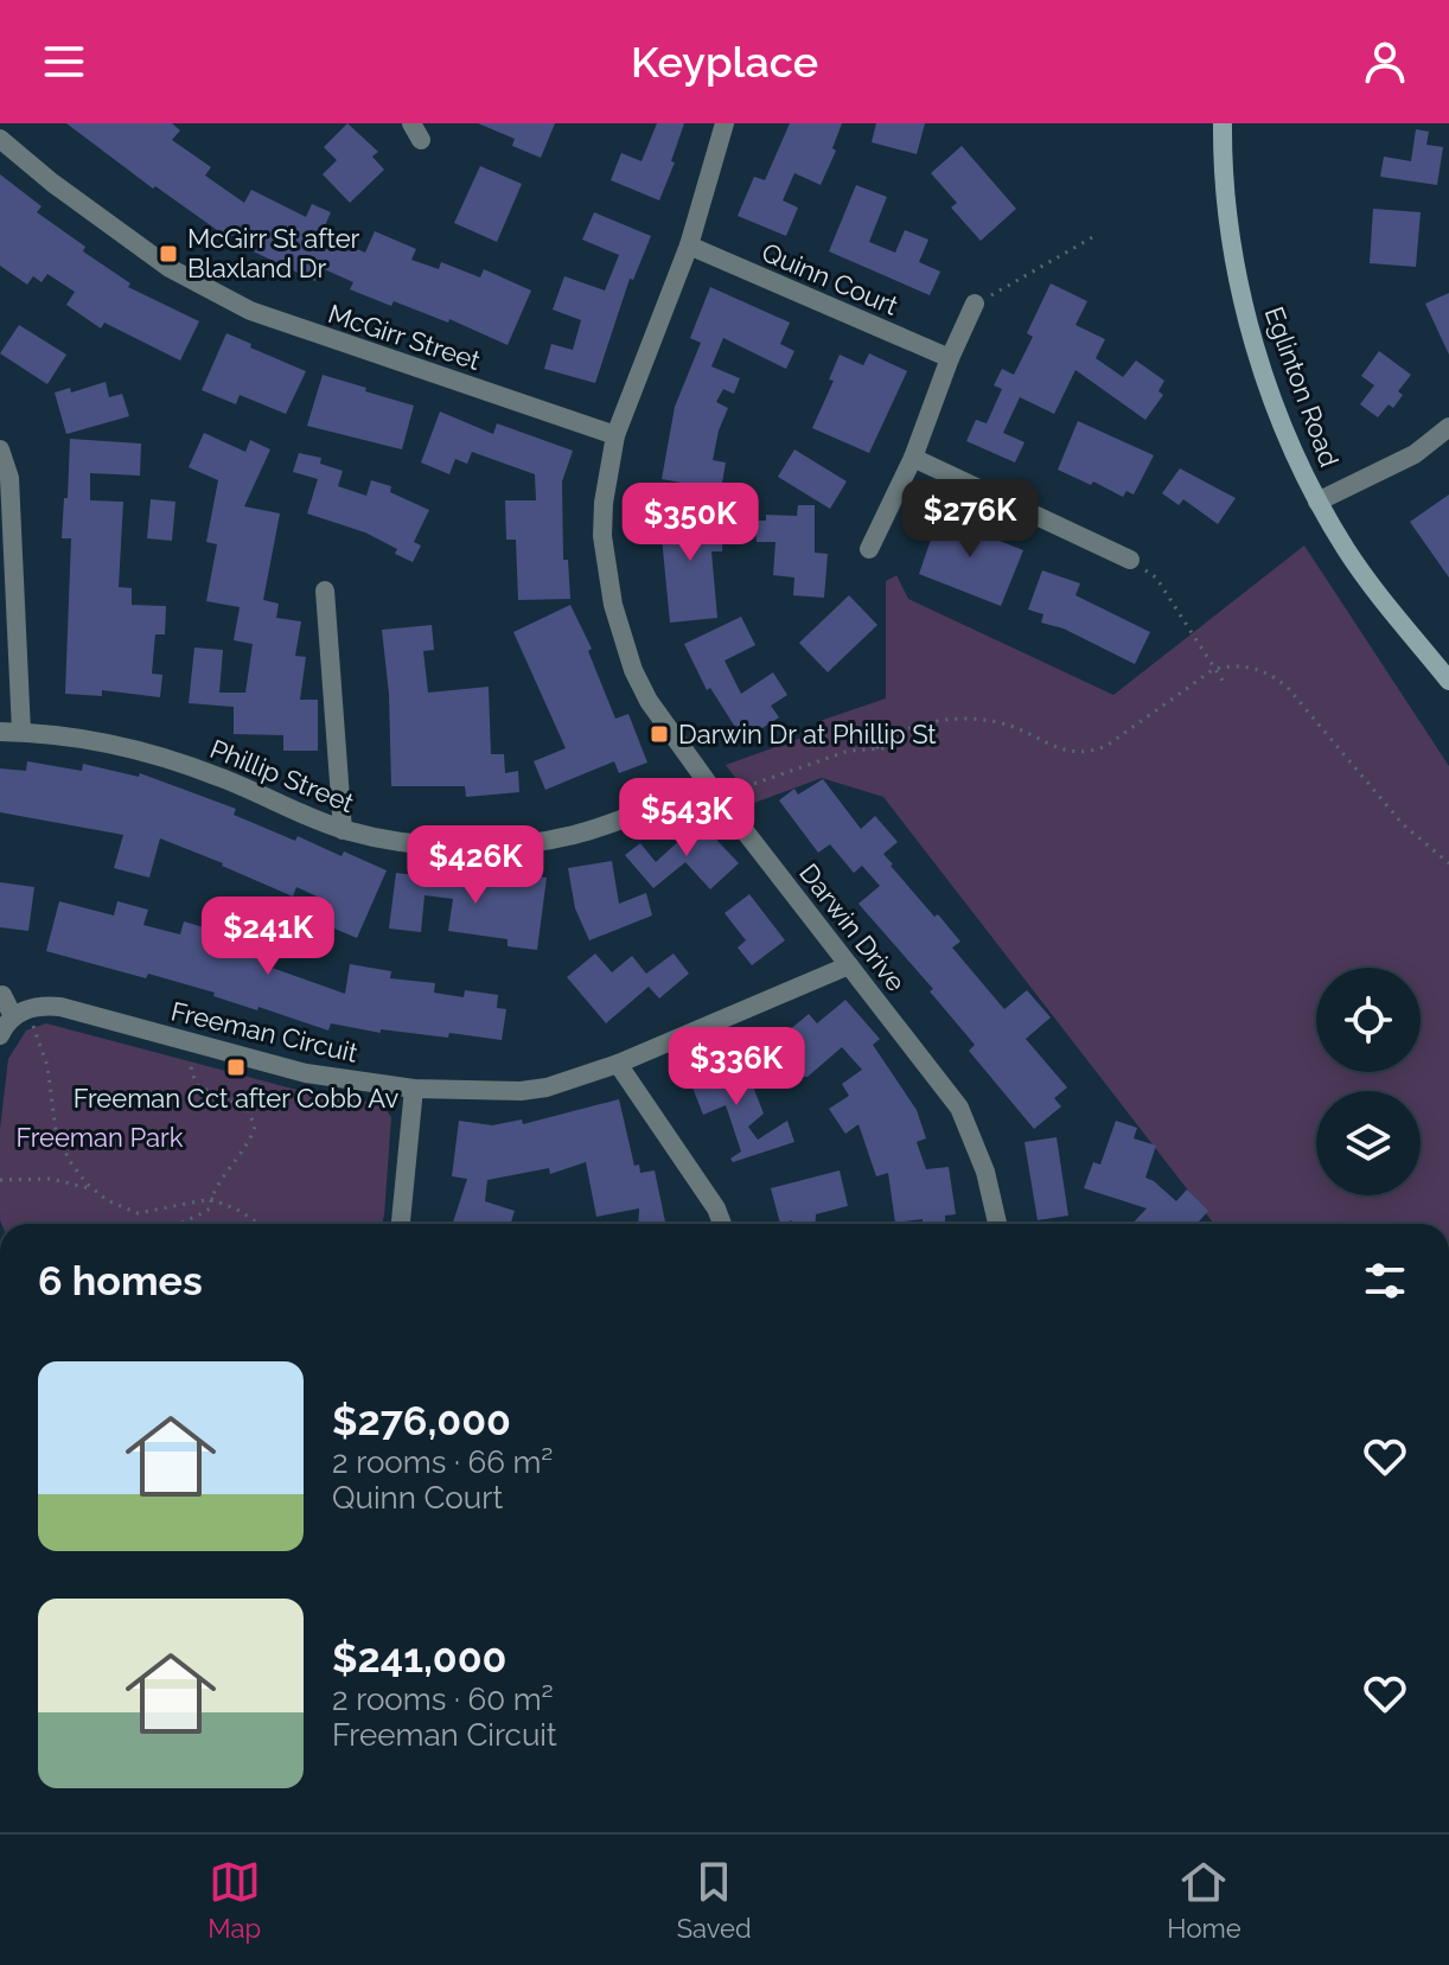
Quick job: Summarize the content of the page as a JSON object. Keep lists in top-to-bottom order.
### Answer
{
  "streets": {
    "main road": ["Eglinton Road"],
    "street": [
      "Quinn Court",
      "McGirr Street",
      "Phillip Street",
      "Darwin Drive",
      "Freeman Circuit"
    ]
  },
  "crossings": [
    ["Quinn Court", "Darwin Drive"],
    ["McGirr Street", "Darwin Drive"],
    ["Phillip Street", "Darwin Drive"],
    ["Darwin Drive", "Freeman Circuit"]
  ],
  "parks": ["Freeman Park"],
  "places": {
    "transit": ["McGirr St after Blaxland Dr", "Darwin Dr at Phillip St", "Freeman Cct after Cobb Av"]
  },
  "page": {
    "header": "Keyplace",
    "price": [
      "$276K",
      "$350K",
      "$543K",
      "$426K",
      "$241K",
      "$336K"
    ],
    "heading": "6 homes",
    "list": [
      {
        "name": "$276,000",
        "note": "2 rooms · 66 m² · Quinn Court"
      },
      {
        "name": "$241,000",
        "note": "2 rooms · 60 m² · Freeman Circuit"
      }
    ],
    "tabs": ["Map", "Saved", "Home"]
  }
}
